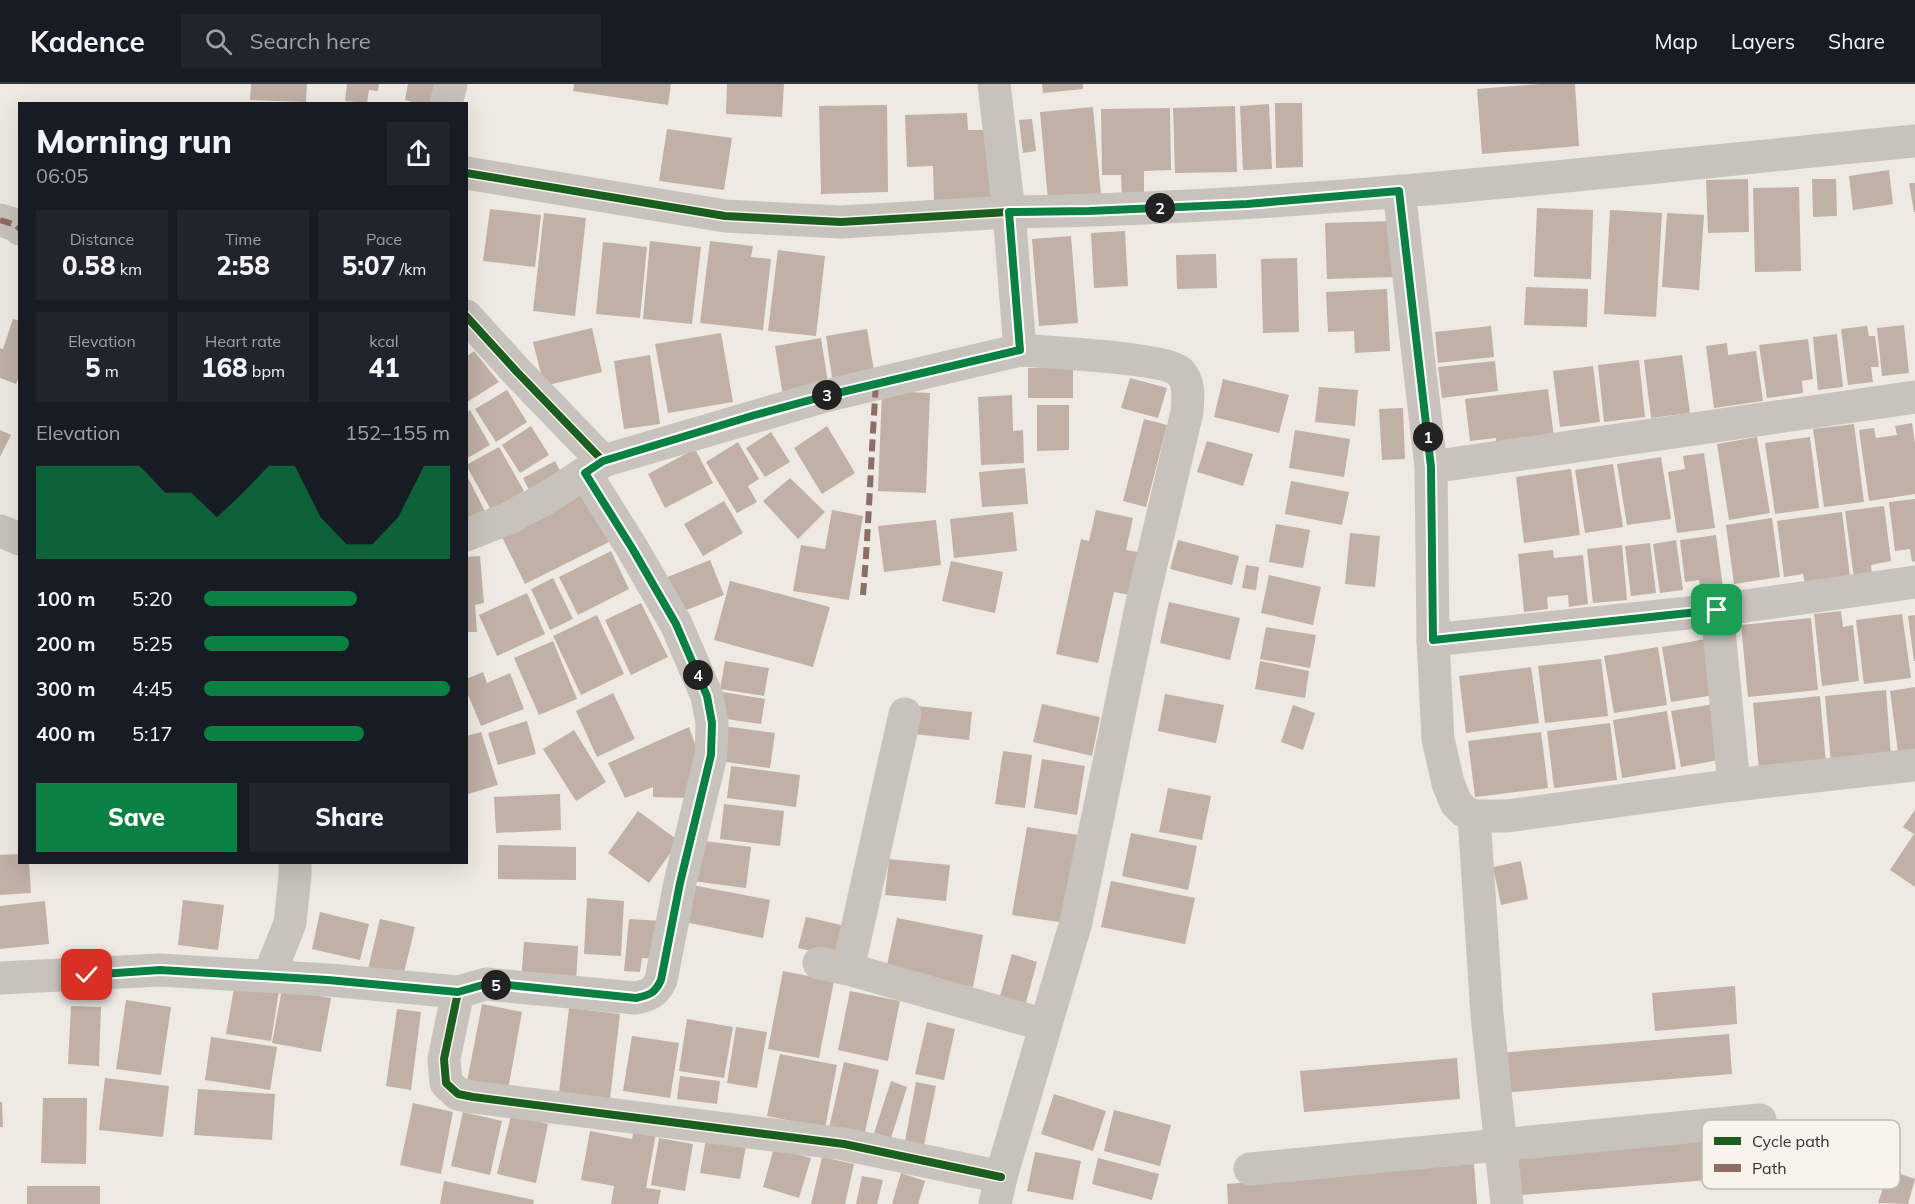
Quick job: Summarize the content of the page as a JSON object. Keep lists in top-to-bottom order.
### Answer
{
  "legend": ["Cycle path", "Path"],
  "page": {
    "header": "Kadence",
    "search": "Search here",
    "nav": ["Map", "Layers", "Share"],
    "heading": ["Morning run", "06:05"],
    "pins": [
      "2",
      "3",
      "1",
      "4",
      "5"
    ],
    "stats": [
      ["Distance", "0.58 km"],
      ["Time", "2:58"],
      ["Pace", "5:07 /km"],
      ["Elevation", "5 m"],
      ["Heart rate", "168 bpm"],
      ["kcal", "41"]
    ],
    "chart": ["Elevation", "152–155 m"],
    "list": [
      {
        "name": "100 m",
        "note": "5:20"
      },
      {
        "name": "200 m",
        "note": "5:25"
      },
      {
        "name": "300 m",
        "note": "4:45"
      },
      {
        "name": "400 m",
        "note": "5:17"
      }
    ],
    "buttons": ["Save", "Share"]
  }
}
